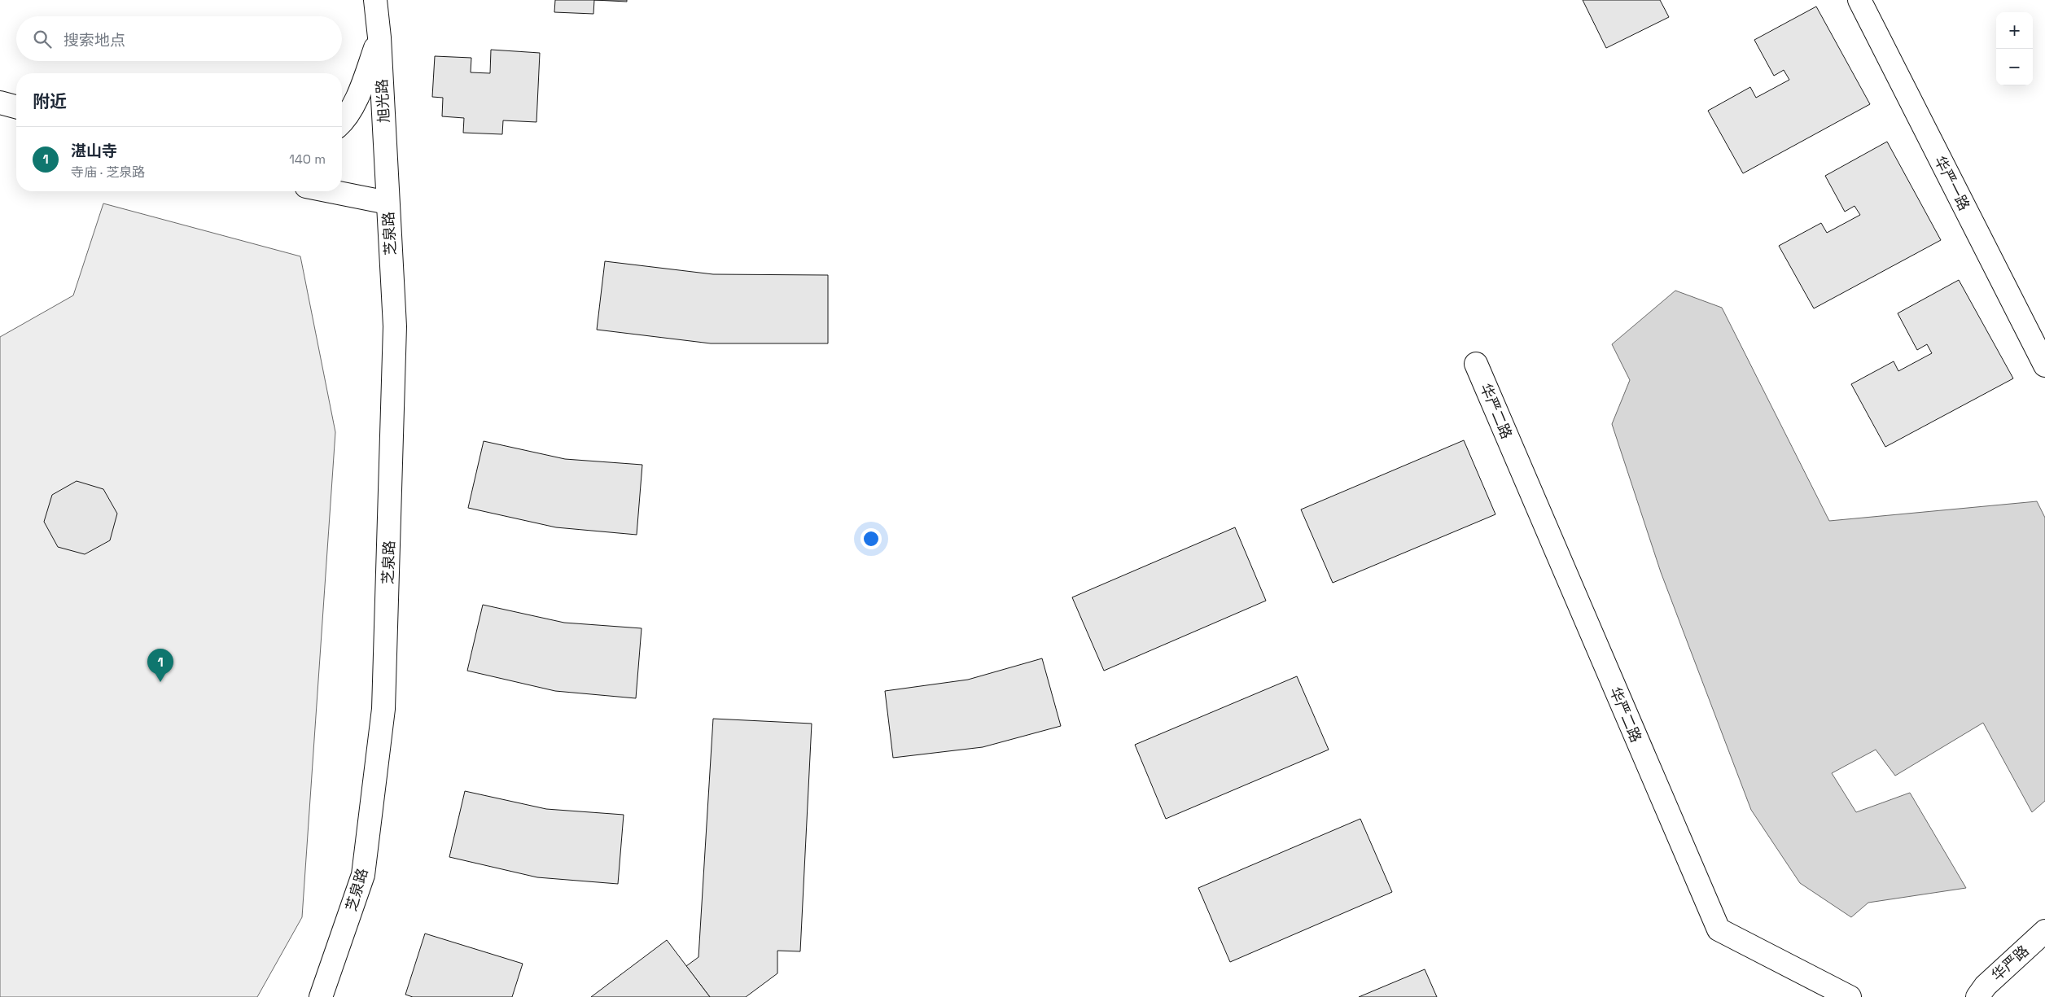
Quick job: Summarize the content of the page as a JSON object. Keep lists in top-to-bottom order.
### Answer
{
  "streets": {
    "street": [
      "旭光路",
      "华严一路",
      "芝泉路",
      "华严二路",
      "华严路"
    ]
  },
  "crossings": [
    ["旭光路", "芝泉路"]
  ],
  "page": {
    "map_buttons": ["+", "−"],
    "search": "搜索地点",
    "heading": "附近",
    "list": [
      {
        "mark": "1",
        "name": "湛山寺",
        "note": "寺庙 · 芝泉路",
        "value": "140 m"
      }
    ],
    "pins": "1"
  }
}
